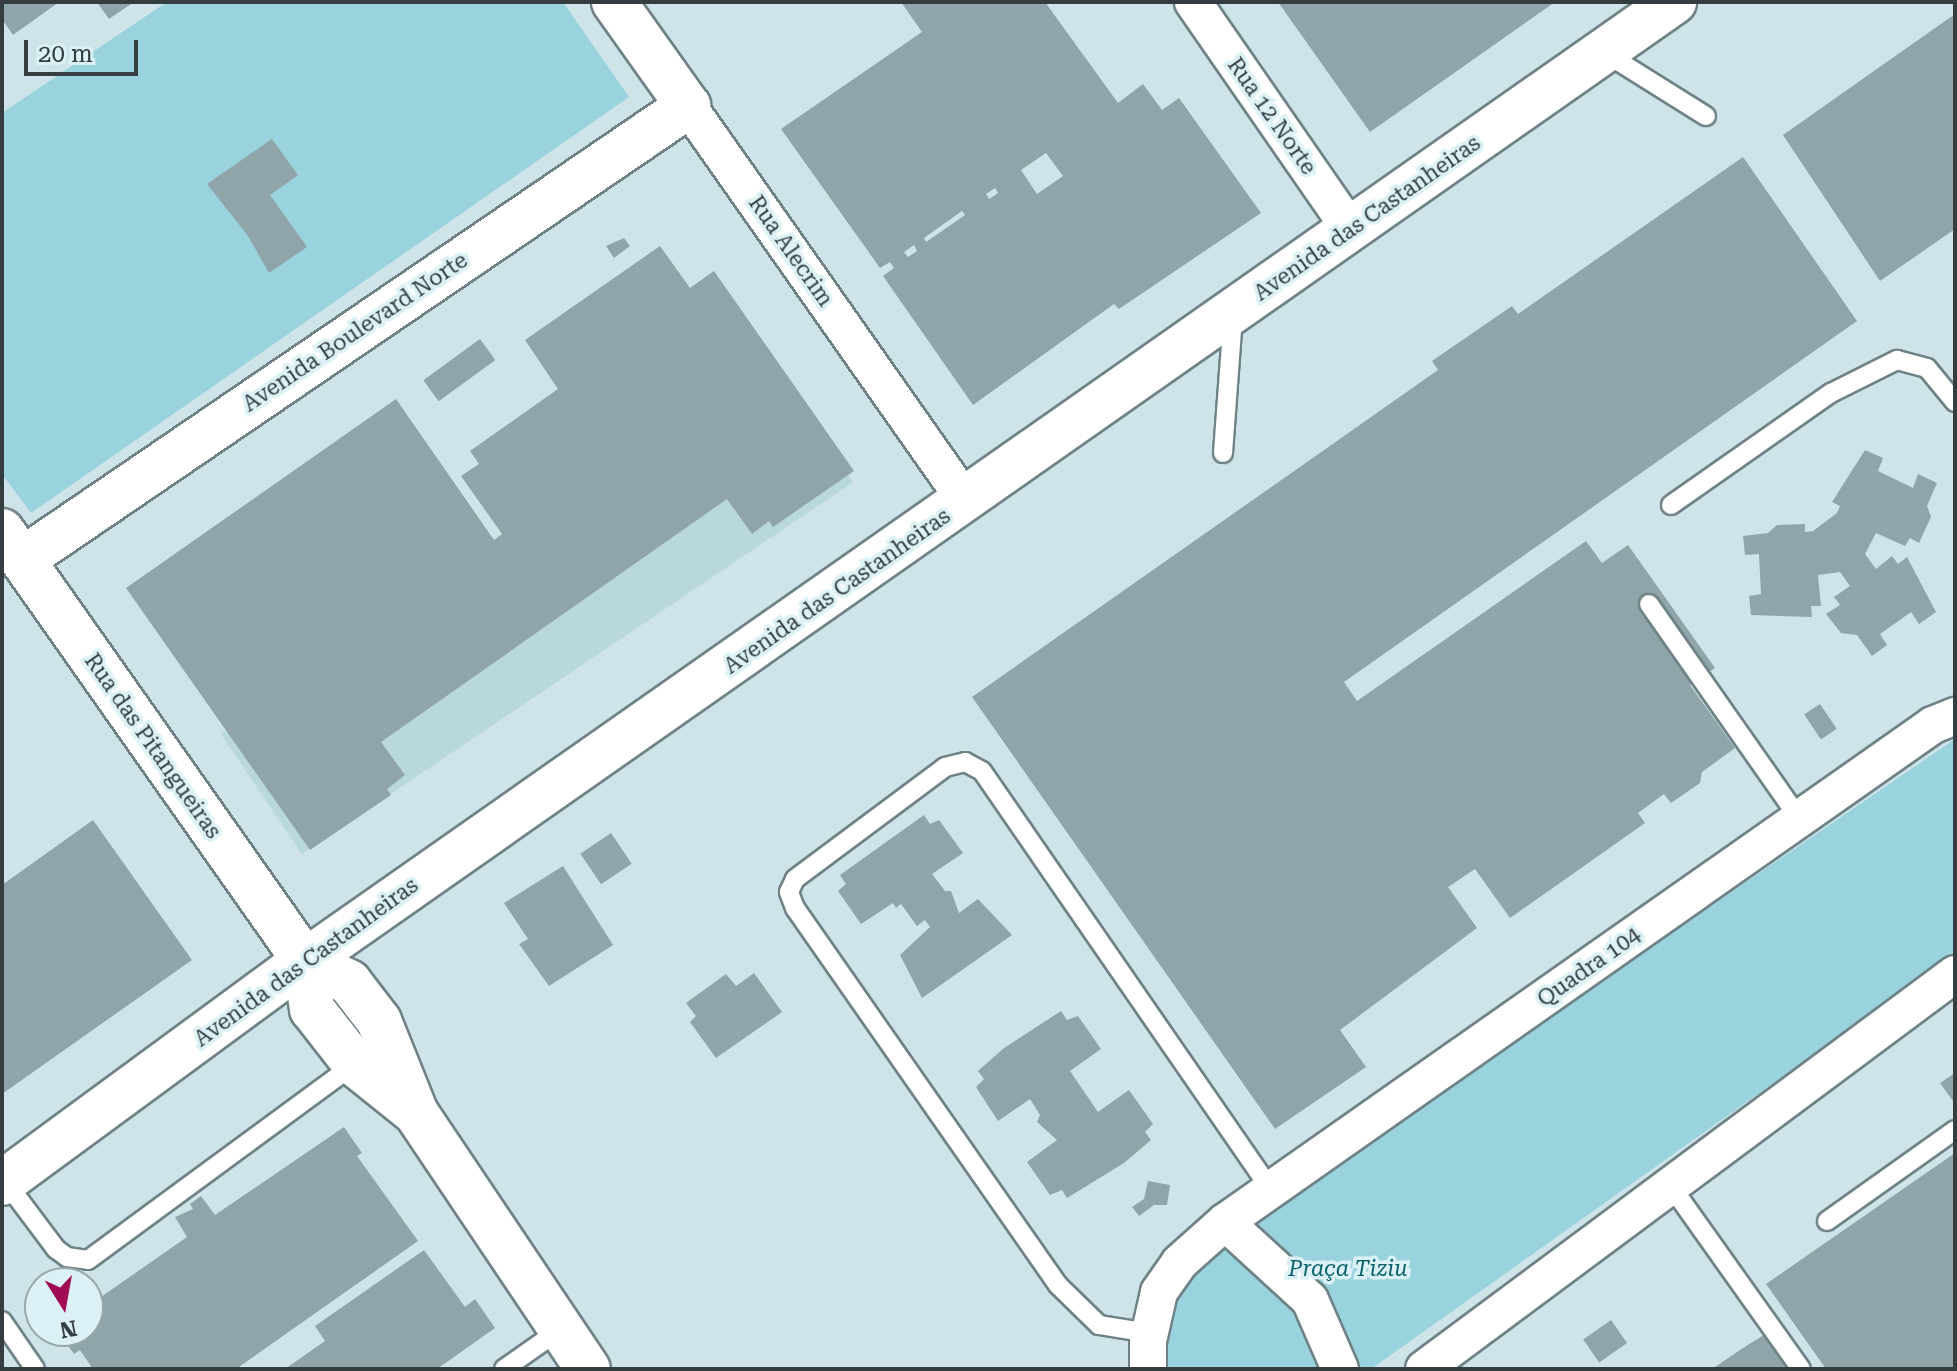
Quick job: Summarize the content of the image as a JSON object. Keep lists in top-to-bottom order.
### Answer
{
  "streets": {
    "street": [
      "Rua 12 Norte",
      "Avenida das Castanheiras",
      "Rua Alecrim",
      "Avenida Boulevard Norte",
      "Rua das Pitangueiras",
      "Quadra 104"
    ]
  },
  "crossings": [
    ["Rua 12 Norte", "Avenida das Castanheiras"],
    ["Avenida das Castanheiras", "Rua Alecrim"],
    ["Avenida das Castanheiras", "Rua das Pitangueiras"],
    ["Rua Alecrim", "Avenida Boulevard Norte"],
    ["Avenida Boulevard Norte", "Rua das Pitangueiras"]
  ],
  "parks": ["Praça Tiziu"],
  "scale_bar": "20 m",
  "north": "bottom"
}
